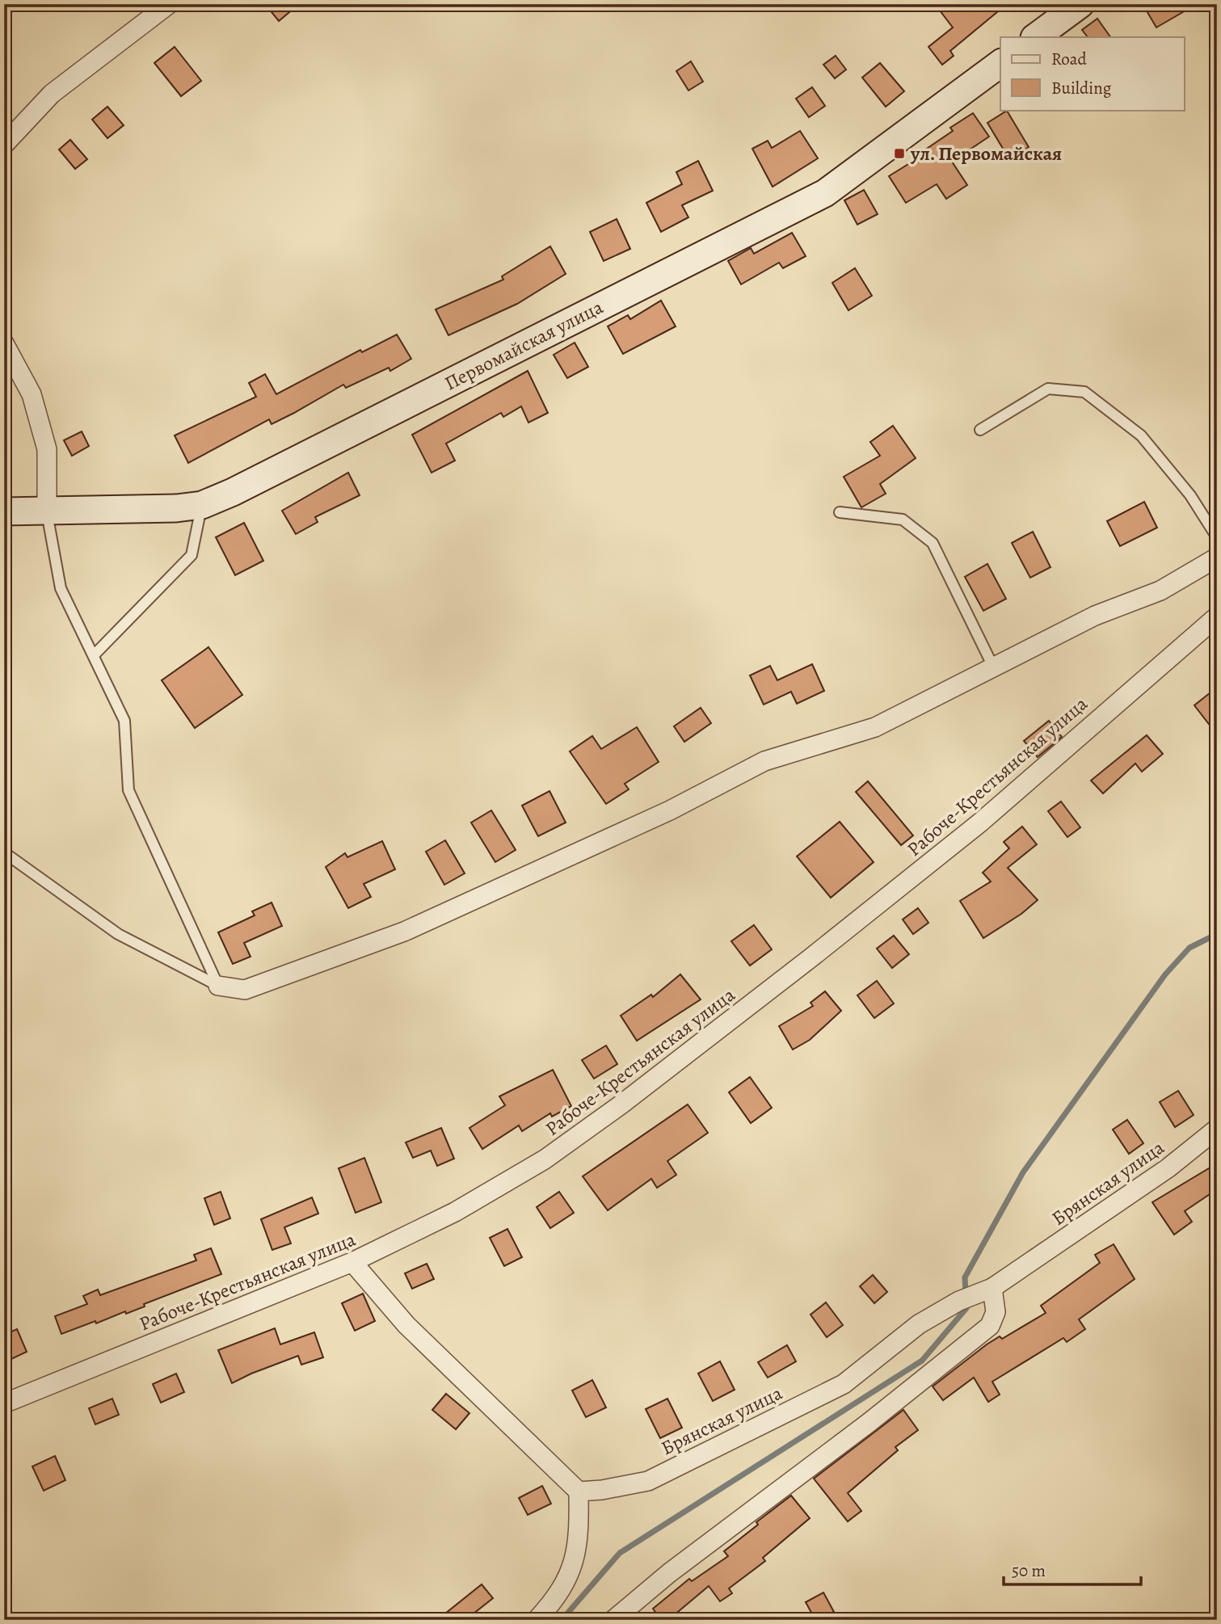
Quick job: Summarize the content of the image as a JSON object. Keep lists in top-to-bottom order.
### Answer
{
  "streets": {
    "street": ["Первомайская улица", "Рабоче-Крестьянская улица", "Брянская улица"]
  },
  "places": {
    "transit": ["ул. Первомайская"]
  },
  "legend": ["Road", "Building"],
  "scale_bar": "50 m"
}
